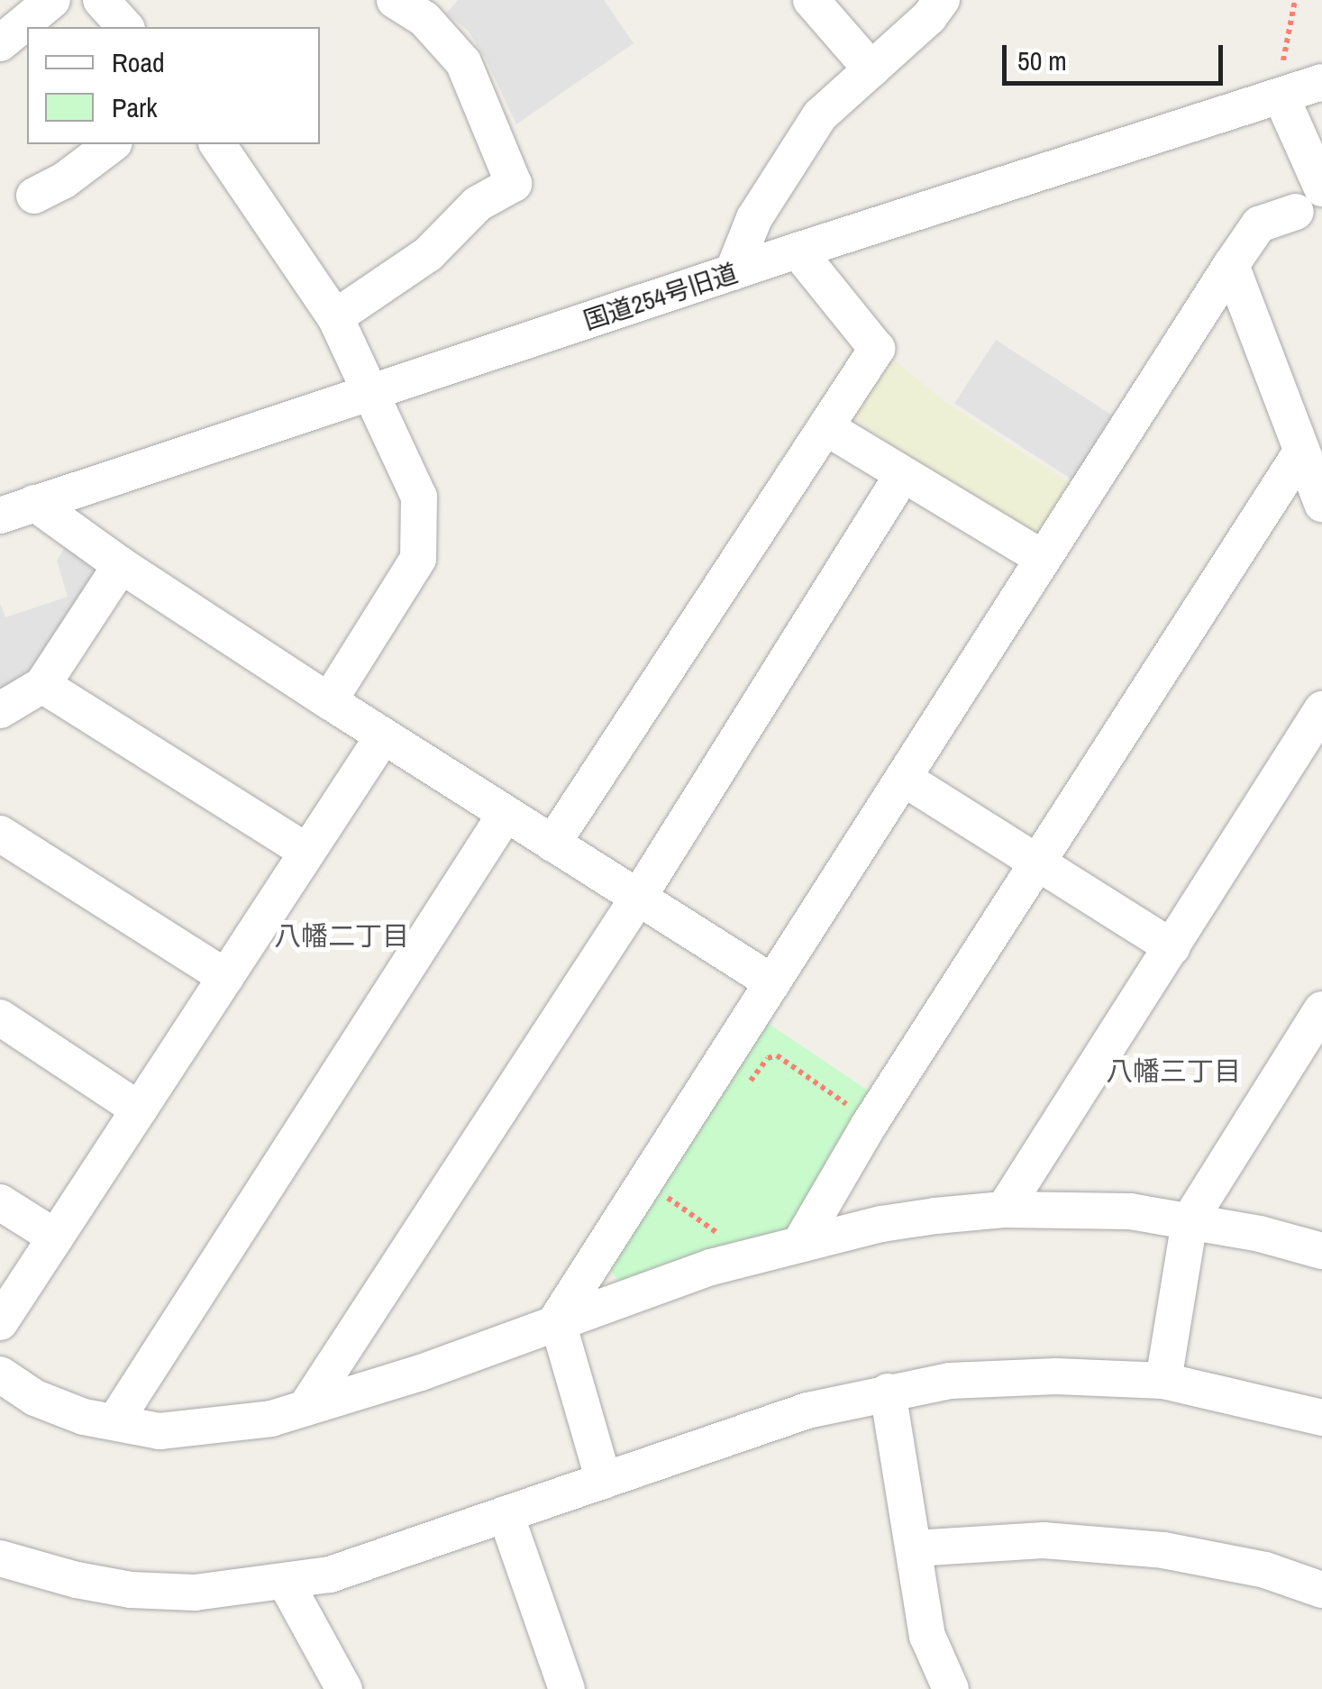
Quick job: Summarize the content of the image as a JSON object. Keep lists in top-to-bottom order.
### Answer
{
  "streets": {
    "street": ["国道254号旧道"]
  },
  "districts": ["八幡二丁目", "八幡三丁目"],
  "legend": ["Road", "Park"],
  "scale_bar": "50 m"
}
